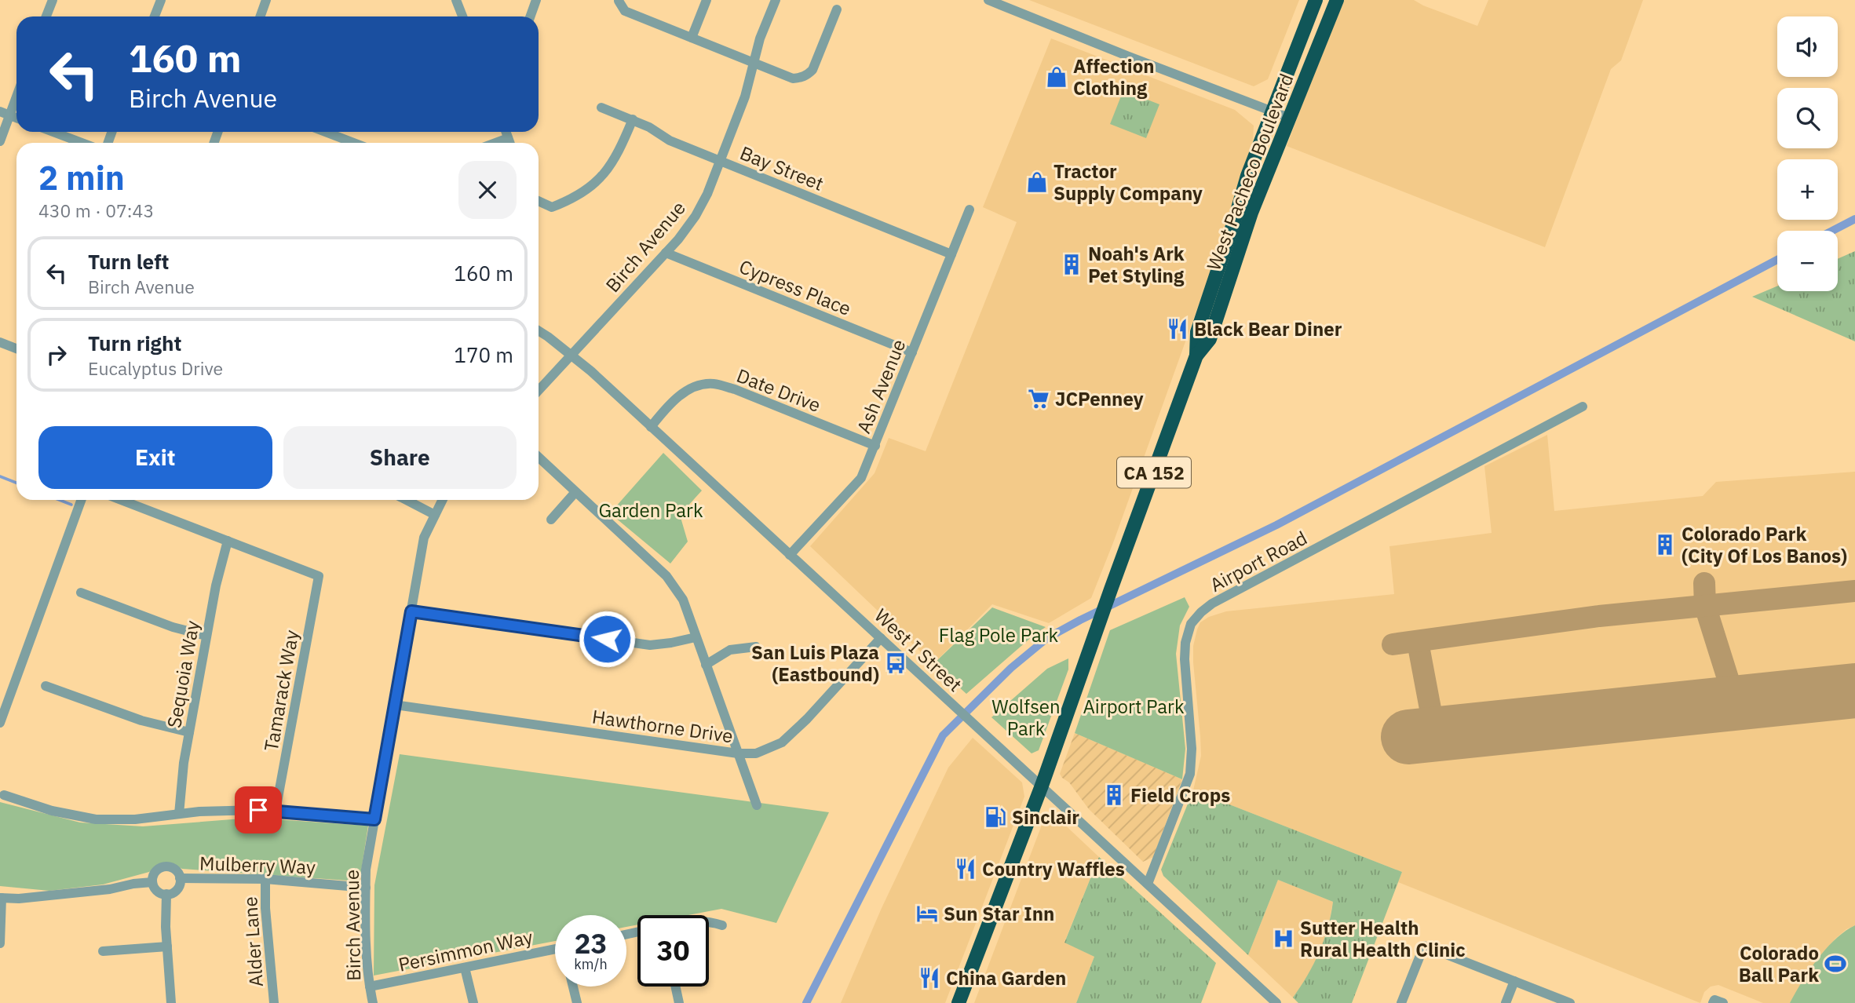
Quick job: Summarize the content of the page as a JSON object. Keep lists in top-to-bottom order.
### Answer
{
  "streets": {
    "highway": ["West Pacheco Boulevard", "CA 152"],
    "street": [
      "Bay Street",
      "Birch Avenue",
      "Cypress Place",
      "Ash Avenue",
      "Date Drive",
      "Airport Road",
      "West I Street",
      "Sequoia Way",
      "Tamarack Way",
      "Hawthorne Drive",
      "Mulberry Way",
      "Alder Lane",
      "Persimmon Way"
    ]
  },
  "crossings": [
    ["Bay Street", "Birch Avenue"],
    ["Bay Street", "Ash Avenue"],
    ["West Pacheco Boulevard", "West I Street"],
    ["Birch Avenue", "Cypress Place"],
    ["Birch Avenue", "West I Street"],
    ["Birch Avenue", "Hawthorne Drive"],
    ["Birch Avenue", "Mulberry Way"],
    ["Birch Avenue", "Persimmon Way"],
    ["Cypress Place", "Ash Avenue"],
    ["Ash Avenue", "Date Drive"],
    ["Ash Avenue", "West I Street"],
    ["Date Drive", "West I Street"],
    ["Airport Road", "West I Street"],
    ["West I Street", "Hawthorne Drive"],
    ["Sequoia Way", "Tamarack Way"],
    ["Mulberry Way", "Alder Lane"]
  ],
  "parks": [
    "Garden Park",
    "Flag Pole Park",
    "Wolfsen Park",
    "Airport Park"
  ],
  "places": {
    "shop": ["Affection Clothing", "Tractor Supply Company"],
    "building": ["Noah's Ark Pet Styling", "Colorado Park (City Of Los Banos)", "Field Crops"],
    "restaurant": ["Black Bear Diner", "Country Waffles", "China Garden"],
    "supermarket": ["JCPenney"],
    "bus stop": ["San Luis Plaza (Eastbound)"],
    "fuel station": ["Sinclair"],
    "hotel": ["Sun Star Inn"],
    "hospital": ["Sutter Health Rural Health Clinic"],
    "sports": ["Colorado Ball Park"]
  },
  "page": {
    "map_buttons": ["+", "−"],
    "turn": ["160 m", "Birch Avenue"],
    "heading": ["2 min", "430 m · 07:43"],
    "list": [
      {
        "name": "Turn left",
        "note": "Birch Avenue",
        "value": "160 m"
      },
      {
        "name": "Turn right",
        "note": "Eucalyptus Drive",
        "value": "170 m"
      }
    ],
    "buttons": ["Exit", "Share"],
    "speed": "23 km/h",
    "limit": "30"
  }
}
